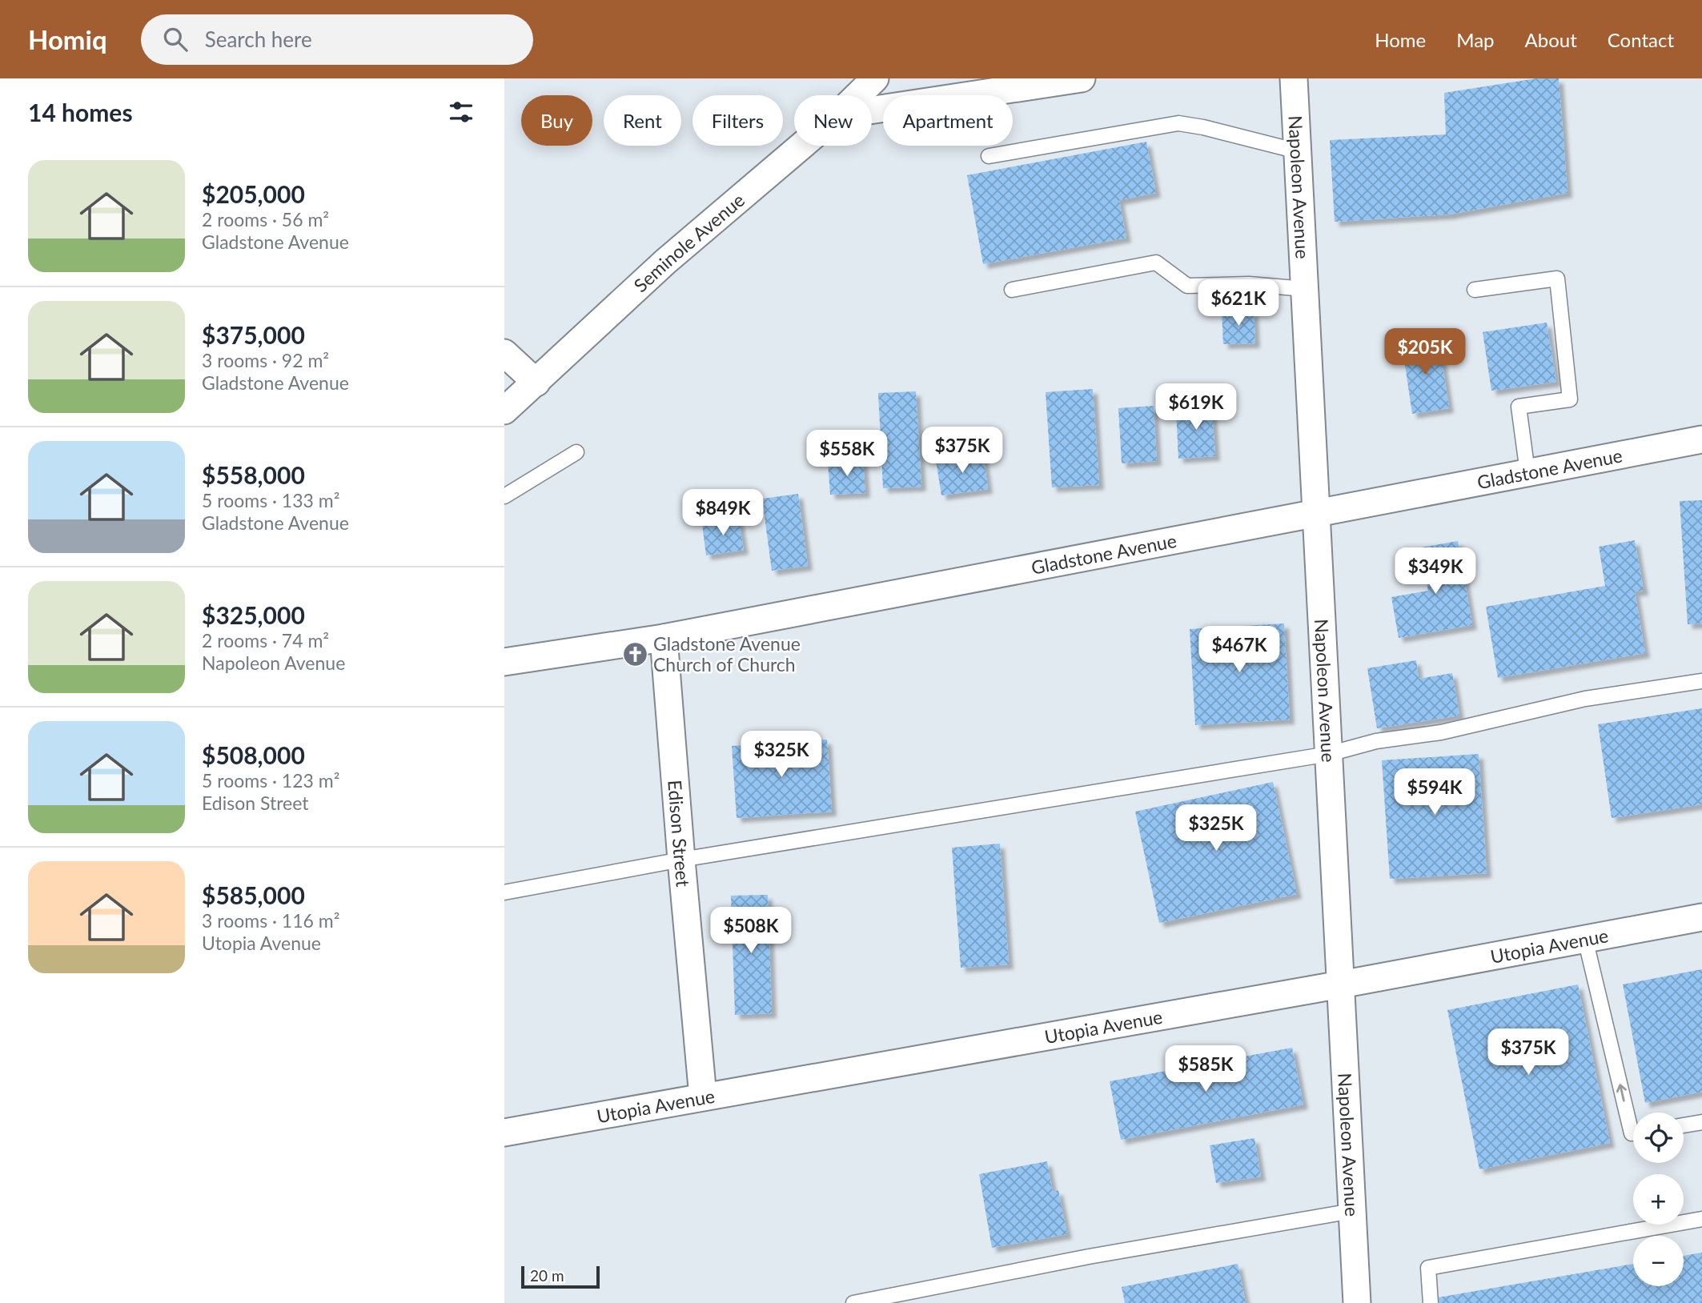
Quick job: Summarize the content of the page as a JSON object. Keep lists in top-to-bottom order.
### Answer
{
  "streets": {
    "street": [
      "Napoleon Avenue",
      "Seminole Avenue",
      "Gladstone Avenue",
      "Edison Street",
      "Utopia Avenue"
    ]
  },
  "crossings": [
    ["Napoleon Avenue", "Gladstone Avenue"],
    ["Napoleon Avenue", "Utopia Avenue"],
    ["Gladstone Avenue", "Edison Street"],
    ["Edison Street", "Utopia Avenue"]
  ],
  "places": {
    "church": ["Gladstone Avenue Church of Church"]
  },
  "scale_bar": "20 m",
  "page": {
    "header": "Homiq",
    "search": "Search here",
    "nav": [
      "Home",
      "Map",
      "About",
      "Contact"
    ],
    "heading": "14 homes",
    "chip": [
      "Buy",
      "Rent",
      "Filters",
      "New",
      "Apartment"
    ],
    "list": [
      {
        "name": "$205,000",
        "note": "2 rooms · 56 m² · Gladstone Avenue"
      },
      {
        "name": "$375,000",
        "note": "3 rooms · 92 m² · Gladstone Avenue"
      },
      {
        "name": "$558,000",
        "note": "5 rooms · 133 m² · Gladstone Avenue"
      },
      {
        "name": "$325,000",
        "note": "2 rooms · 74 m² · Napoleon Avenue"
      },
      {
        "name": "$508,000",
        "note": "5 rooms · 123 m² · Edison Street"
      },
      {
        "name": "$585,000",
        "note": "3 rooms · 116 m² · Utopia Avenue"
      }
    ],
    "price": [
      "$621K",
      "$205K",
      "$619K",
      "$375K",
      "$558K",
      "$849K",
      "$349K",
      "$467K",
      "$325K",
      "$594K",
      "$325K",
      "$508K",
      "$375K",
      "$585K"
    ],
    "map_buttons": ["+", "−"],
    "scale": "20 m"
  }
}
